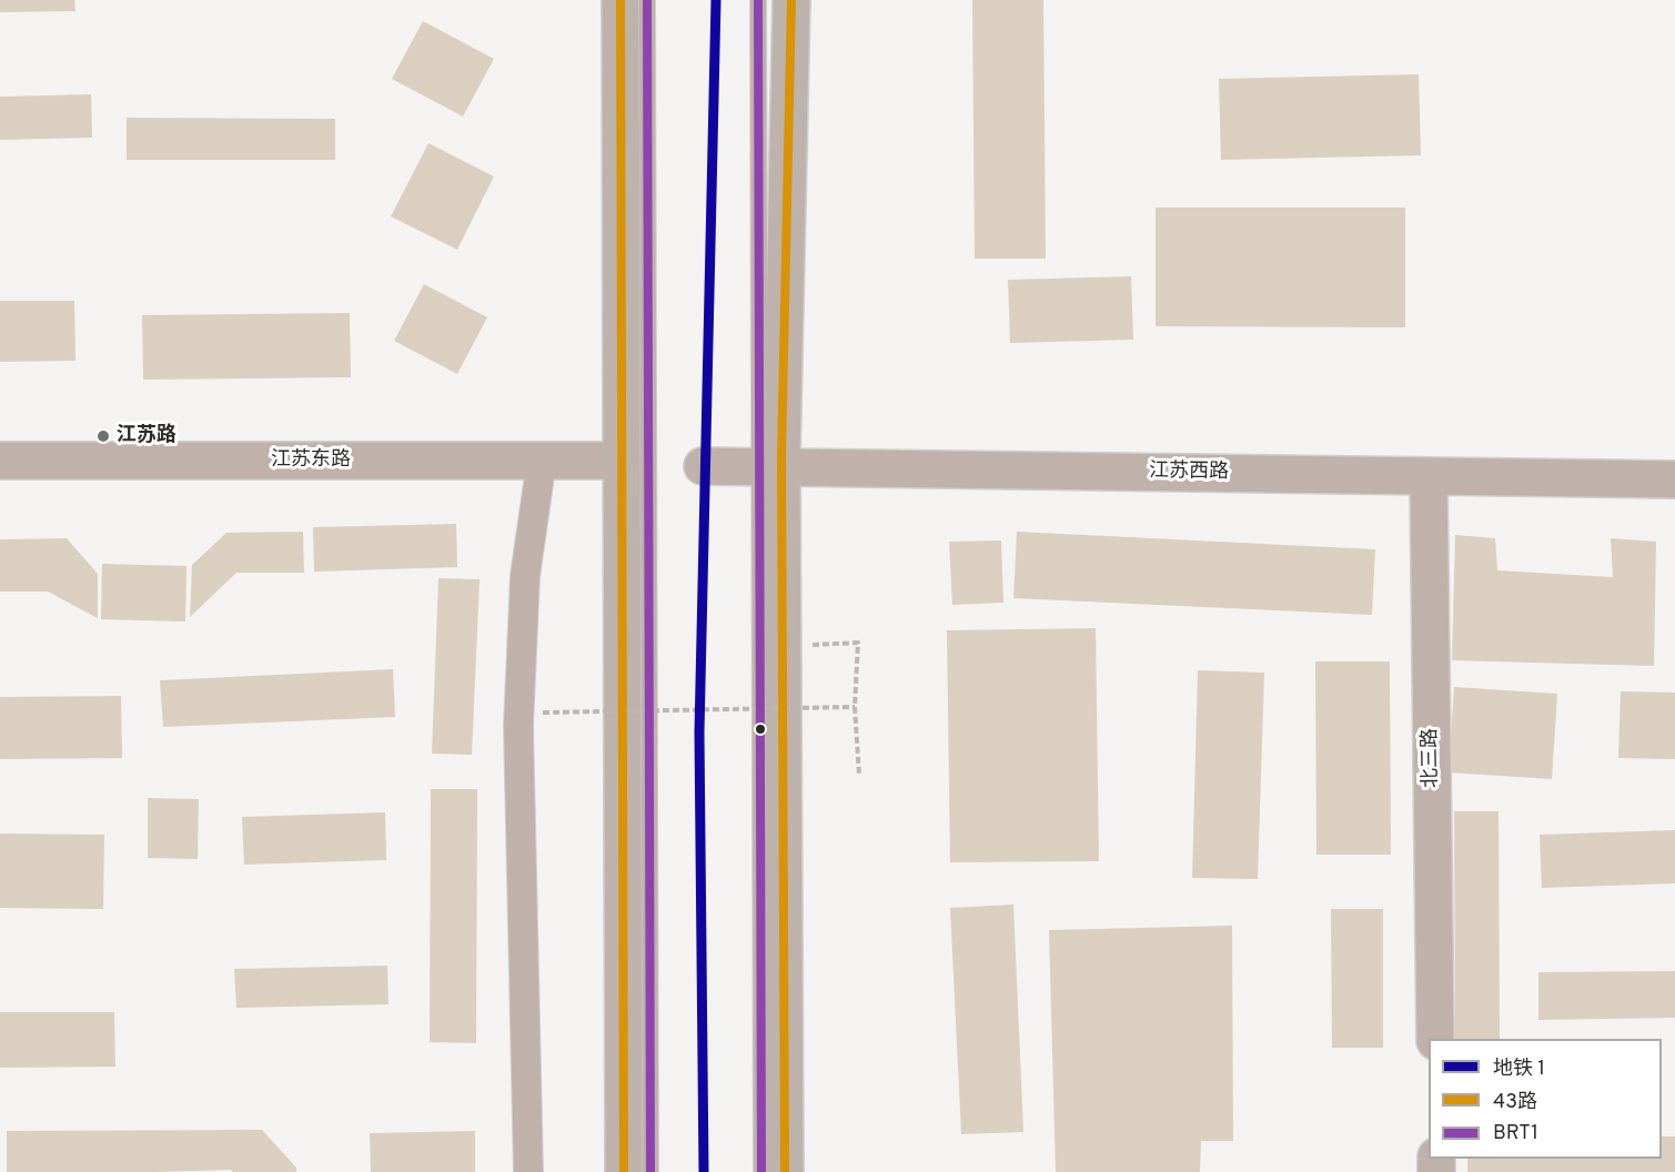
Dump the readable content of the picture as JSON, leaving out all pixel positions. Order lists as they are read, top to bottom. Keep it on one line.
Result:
{"streets":{"street":["江苏东路","江苏西路","北三路"]},"crossings":[["江苏西路","北三路"]],"places":["江苏路"],"lines":["metro line 1","transit line 43路","transit line BRT1"],"legend":["地铁 1","43路","BRT1"]}
